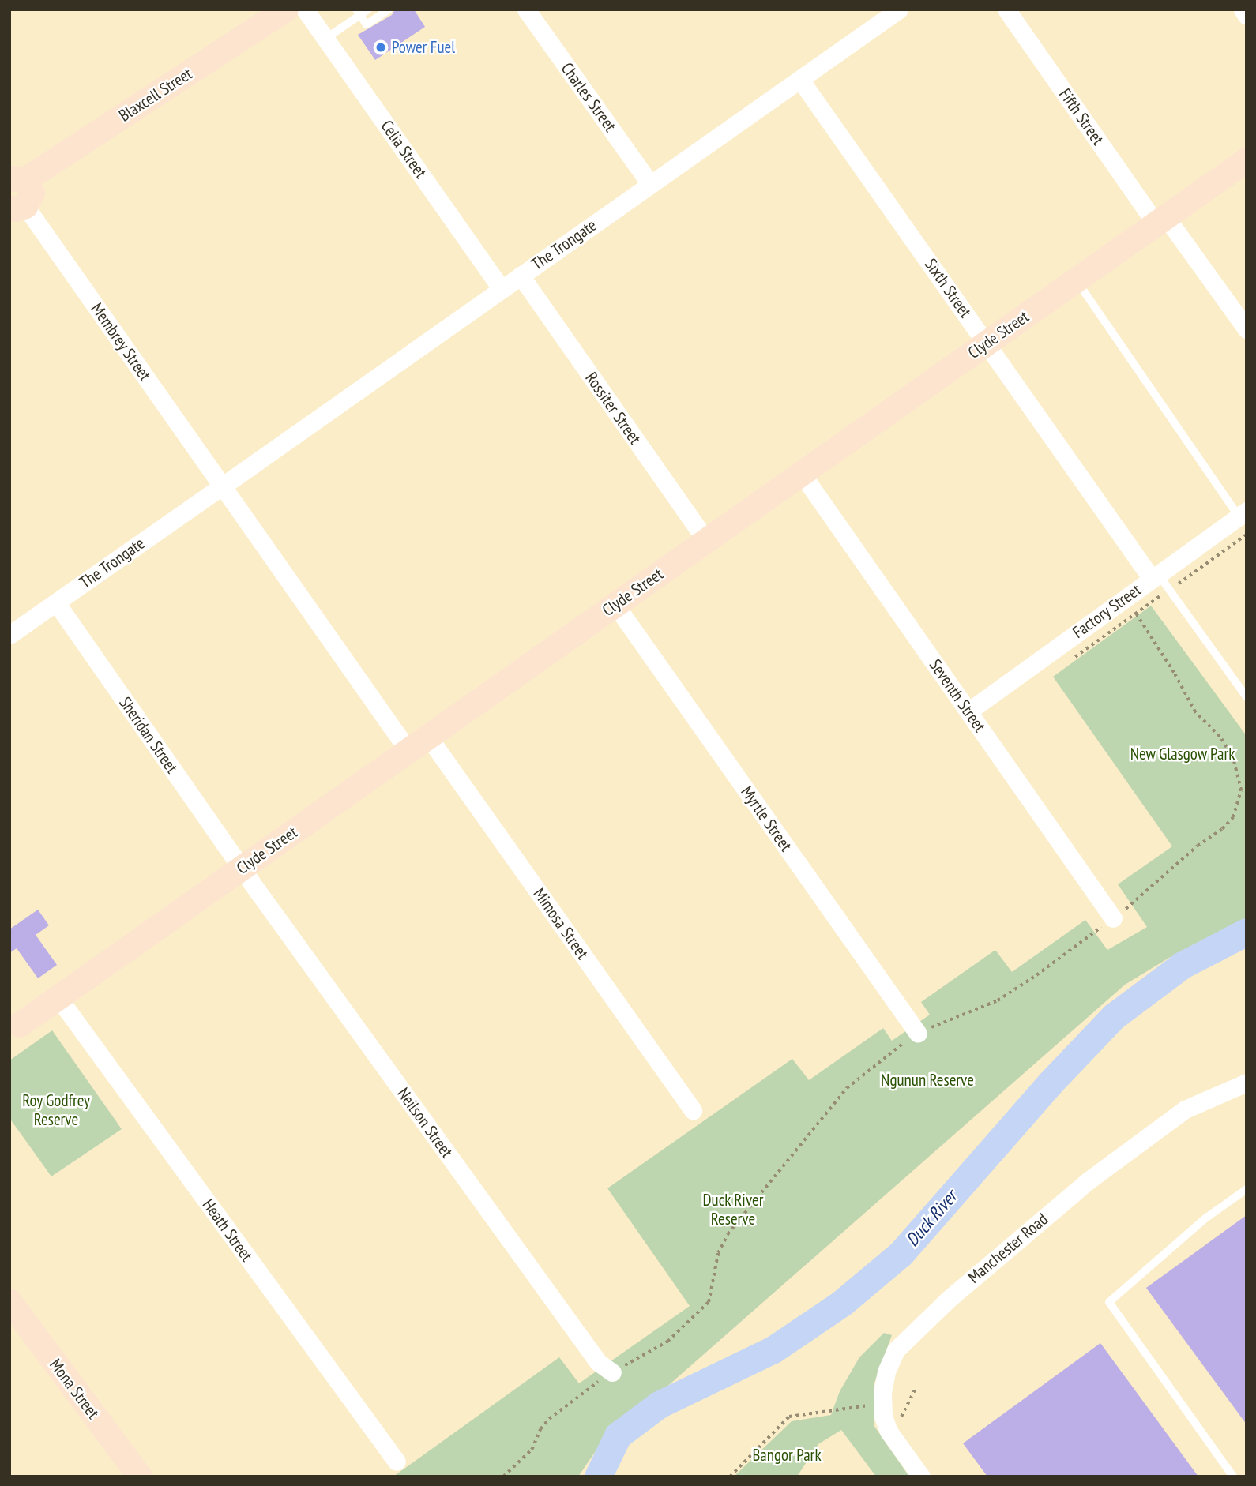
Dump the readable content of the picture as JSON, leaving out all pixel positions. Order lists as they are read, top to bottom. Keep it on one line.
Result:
{"streets":{"main road":["Blaxcell Street","Clyde Street","Mona Street"],"street":["Charles Street","Fifth Street","Celia Street","The Trongate","Sixth Street","Membrey Street","Rossiter Street","Factory Street","Seventh Street","Sheridan Street","Myrtle Street","Mimosa Street","Neilson Street","Heath Street","Manchester Road"]},"crossings":[["Charles Street","The Trongate"],["Fifth Street","Clyde Street"],["Celia Street","The Trongate"],["The Trongate","Sixth Street"],["The Trongate","Membrey Street"],["The Trongate","Rossiter Street"],["The Trongate","Sheridan Street"],["Sixth Street","Clyde Street"],["Sixth Street","Factory Street"],["Clyde Street","Membrey Street"],["Clyde Street","Rossiter Street"],["Clyde Street","Seventh Street"],["Clyde Street","Sheridan Street"],["Clyde Street","Myrtle Street"],["Clyde Street","Mimosa Street"],["Clyde Street","Neilson Street"],["Clyde Street","Heath Street"],["Membrey Street","Mimosa Street"],["Factory Street","Seventh Street"],["Sheridan Street","Neilson Street"]],"water":["Duck River"],"parks":["New Glasgow Park","Ngunun Reserve","Roy Godfrey Reserve","Duck River Reserve","Bangor Park"],"places":["Power Fuel"]}
